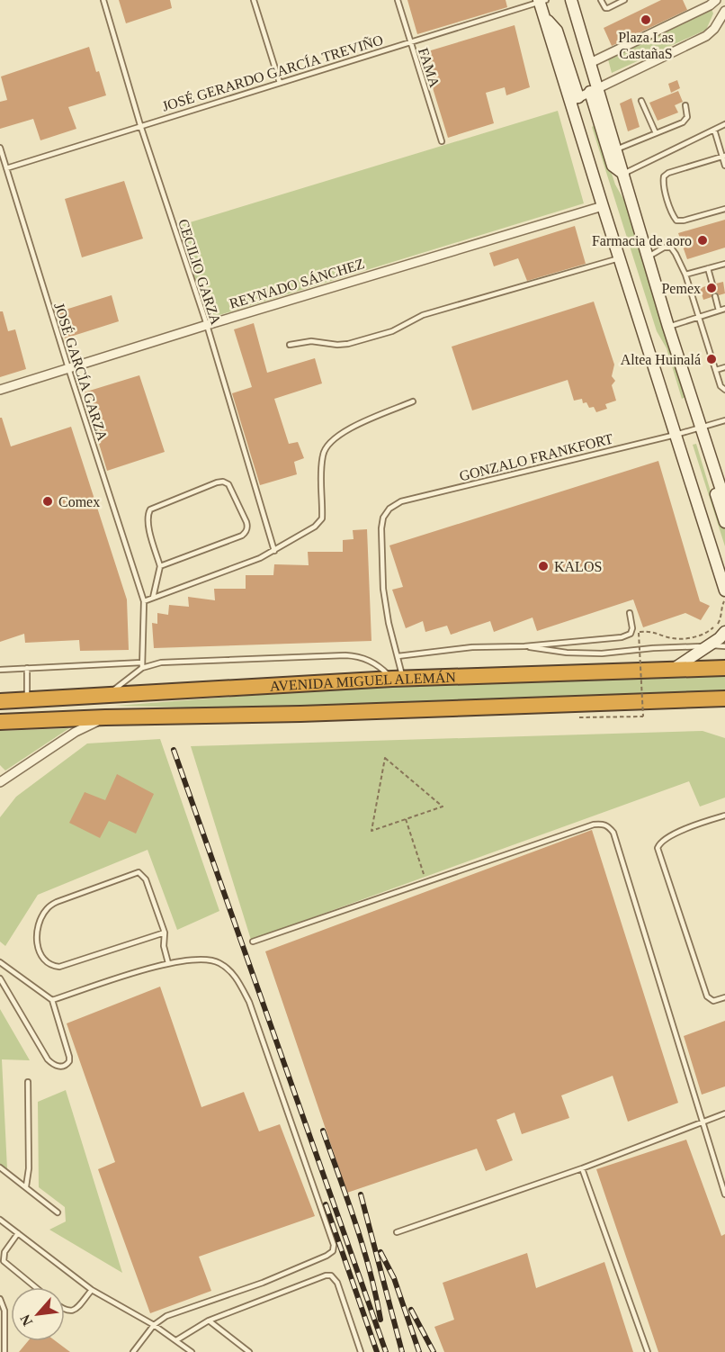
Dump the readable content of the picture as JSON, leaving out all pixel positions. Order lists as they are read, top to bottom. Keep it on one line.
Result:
{"streets":{"highway":["AVENIDA MIGUEL ALEMÁN"],"street":["REYNADO SÁNCHEZ"],"lane":["FAMA","JOSÉ GERARDO GARCÍA TREVIÑO","CECILIO GARZA","JOSÉ GARCÍA GARZA","GONZALO FRANKFORT"]},"crossings":[["FAMA","JOSÉ GERARDO GARCÍA TREVIÑO"],["JOSÉ GERARDO GARCÍA TREVIÑO","CECILIO GARZA"],["JOSÉ GERARDO GARCÍA TREVIÑO","JOSÉ GARCÍA GARZA"],["CECILIO GARZA","REYNADO SÁNCHEZ"],["REYNADO SÁNCHEZ","JOSÉ GARCÍA GARZA"]],"places":["Plaza Las CastañaS","Farmacia de aoro","Pemex","Altea Huinalá","Comex","KALOS"],"north":"bottom left"}
